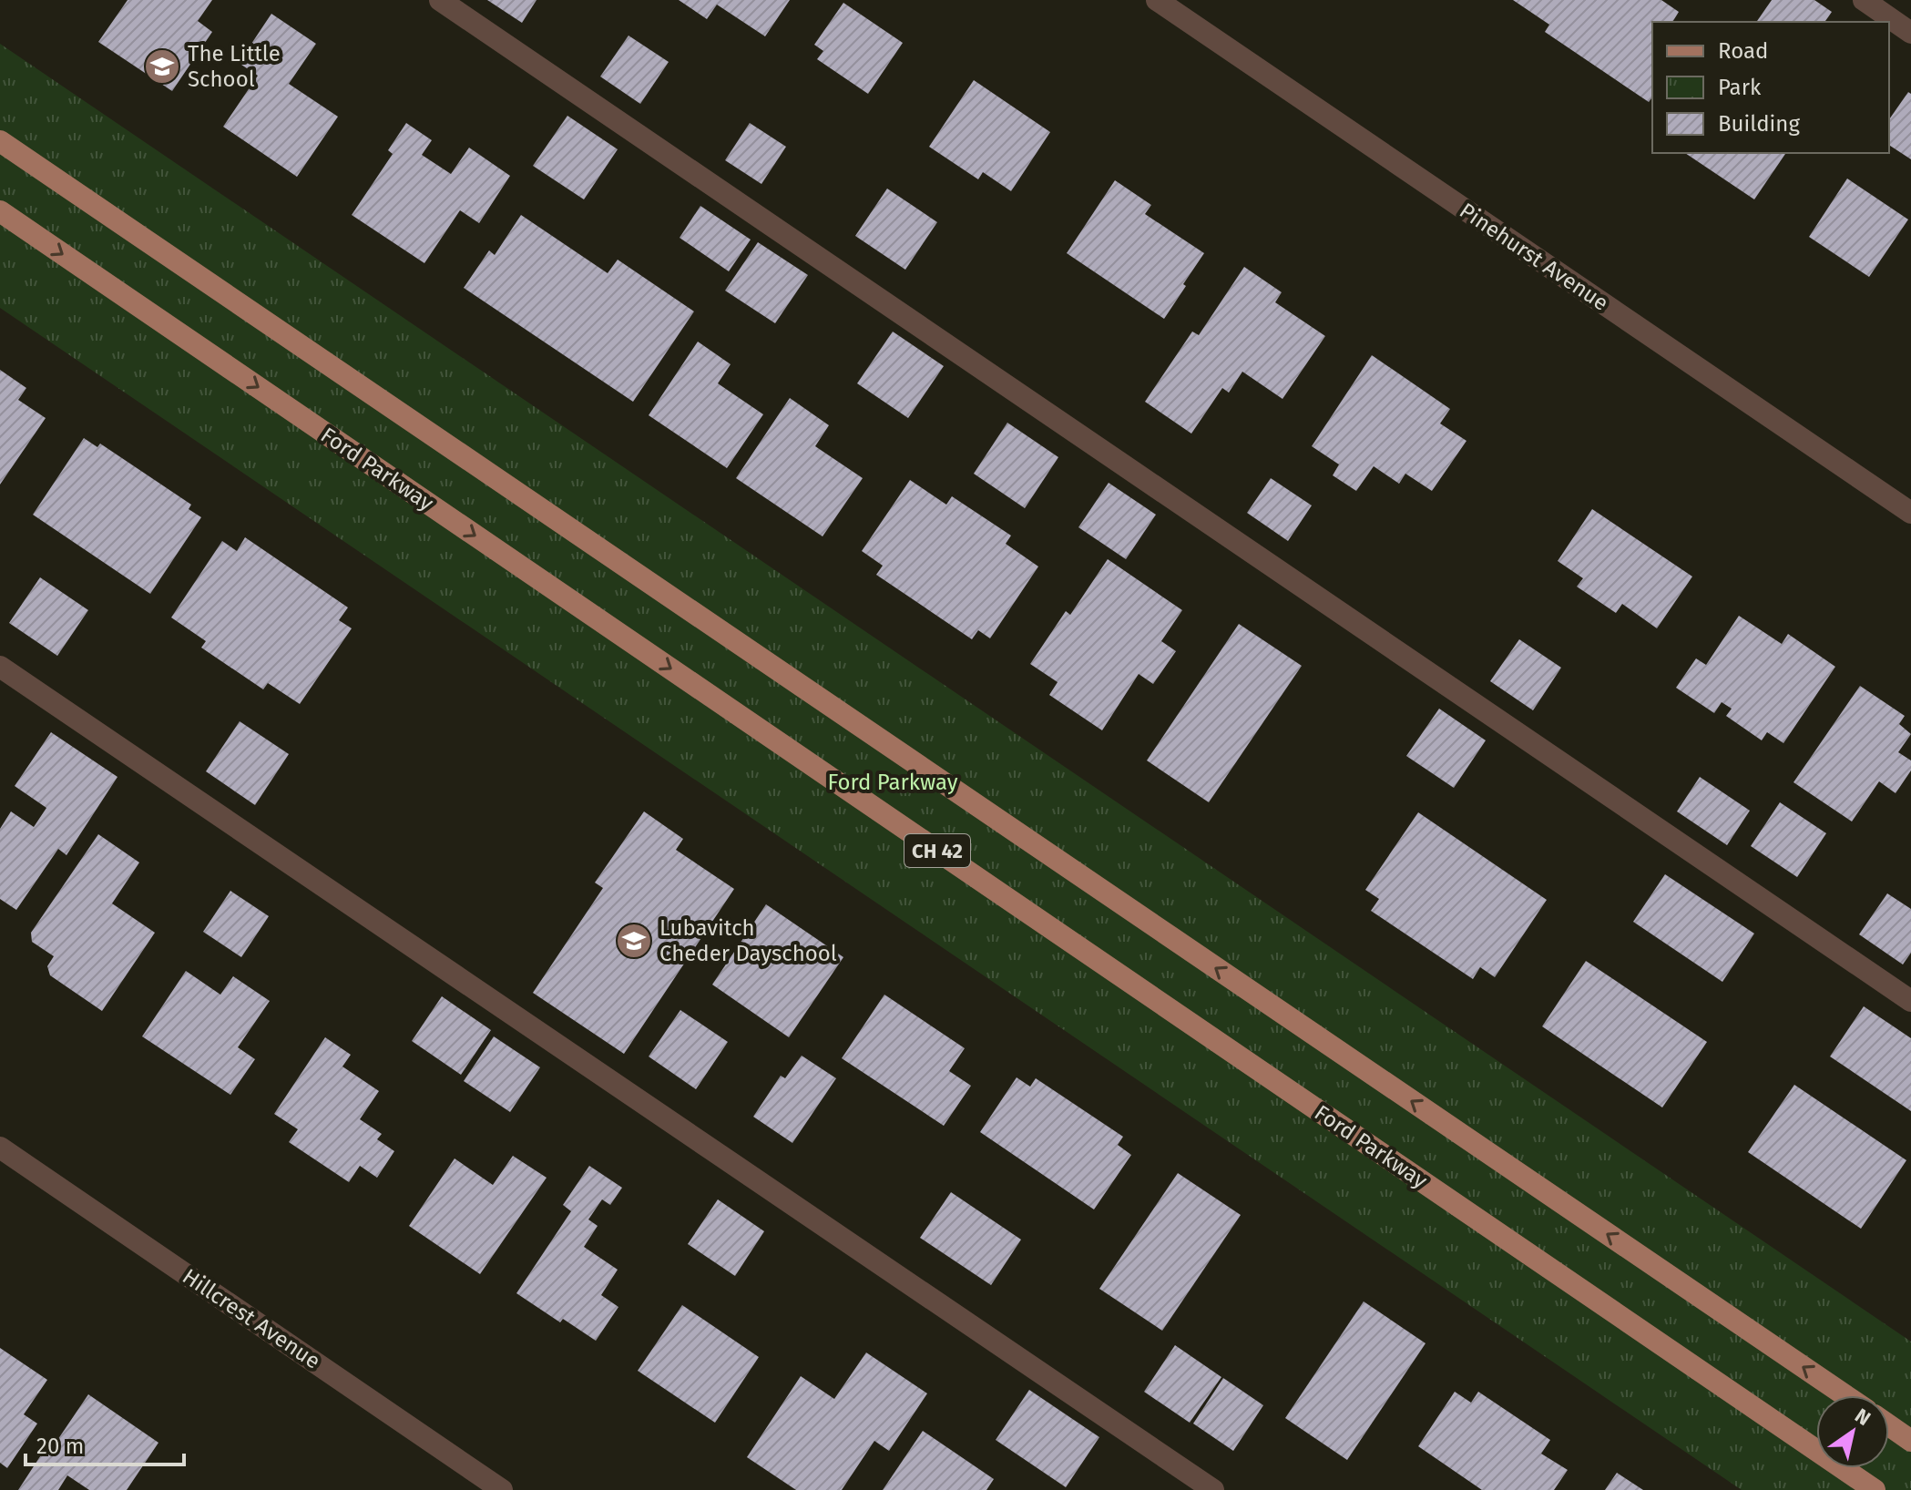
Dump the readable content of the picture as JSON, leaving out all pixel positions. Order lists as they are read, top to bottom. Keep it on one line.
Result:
{"streets":{"main road":["Ford Parkway","CH 42"],"street":["Pinehurst Avenue","Hillcrest Avenue"]},"parks":["Ford Parkway"],"places":{"school or university":["The Little School","Lubavitch Cheder Dayschool"]},"legend":["Road","Park","Building"],"scale_bar":"20 m","north":"top right"}
